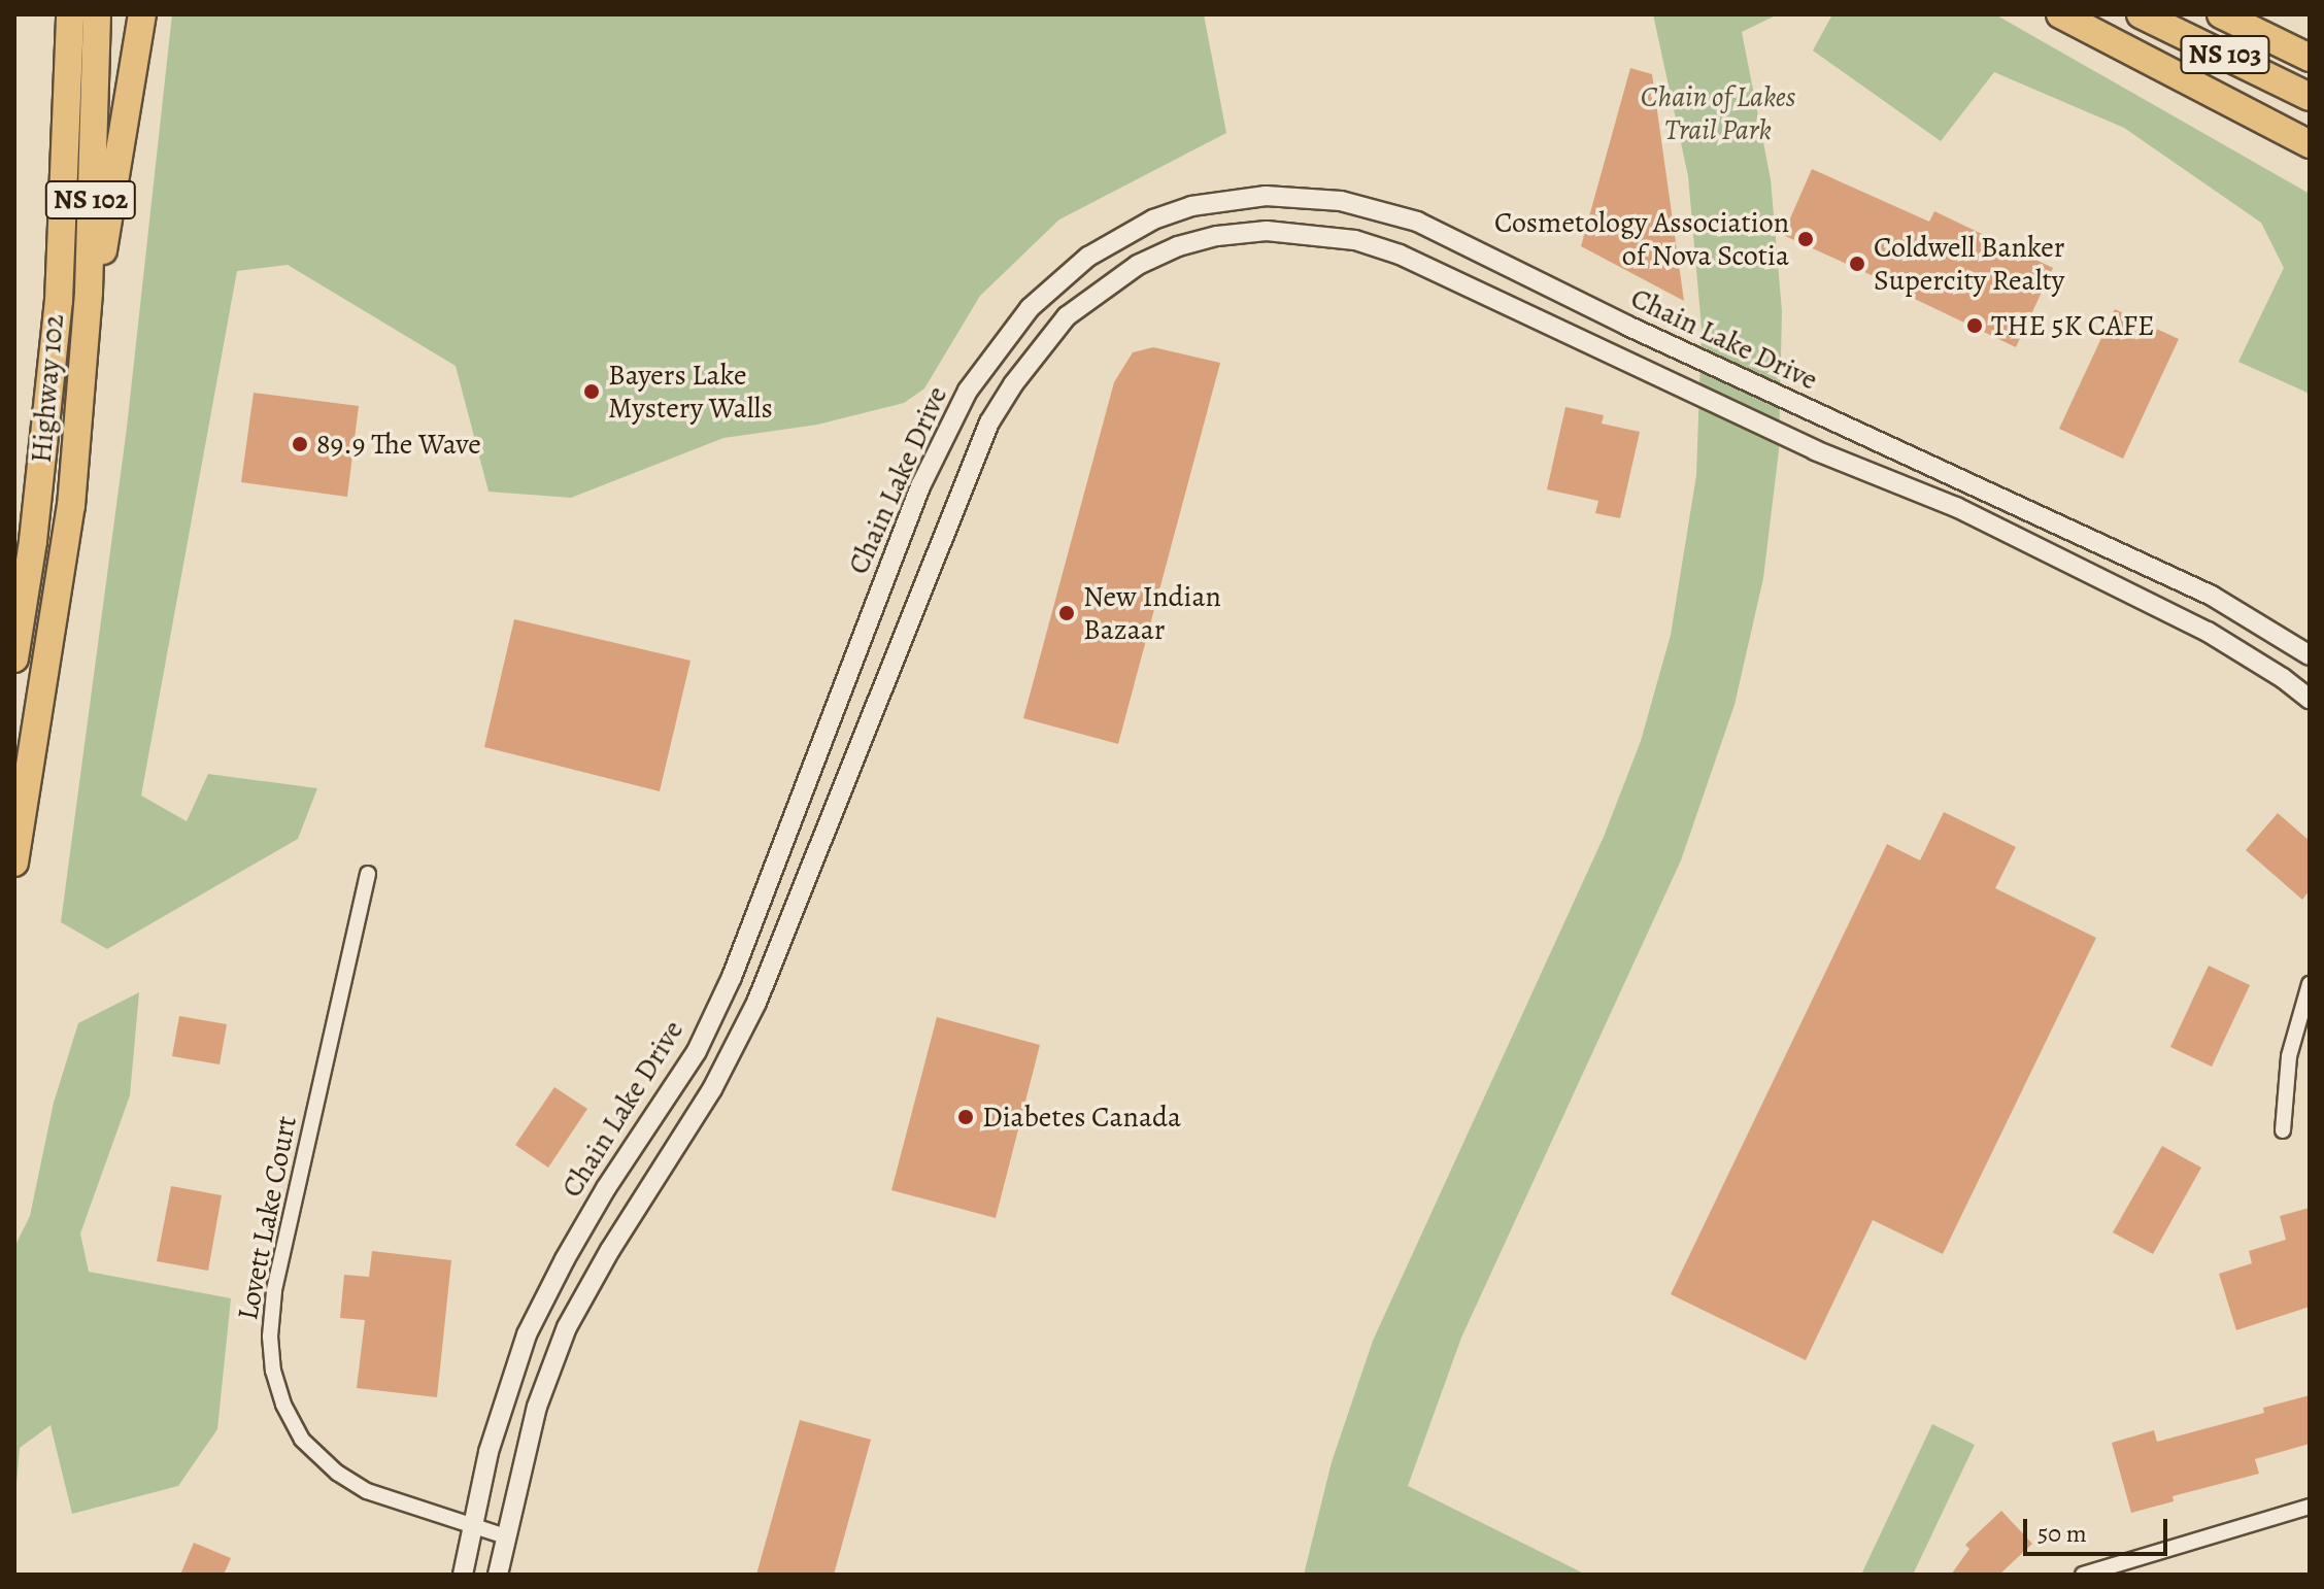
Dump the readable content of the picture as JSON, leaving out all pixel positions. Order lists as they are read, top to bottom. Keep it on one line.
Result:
{"streets":{"highway":["NS 103","NS 102","Highway 102"],"street":["Chain Lake Drive","Lovett Lake Court"]},"crossings":[["Chain Lake Drive","Lovett Lake Court"]],"parks":["Chain of Lakes Trail Park"],"places":["Cosmetology Association of Nova Scotia","Coldwell Banker Supercity Realty","THE 5K CAFE","Bayers Lake Mystery Walls","89.9 The Wave","New Indian Bazaar","Diabetes Canada"],"scale_bar":"50 m"}
